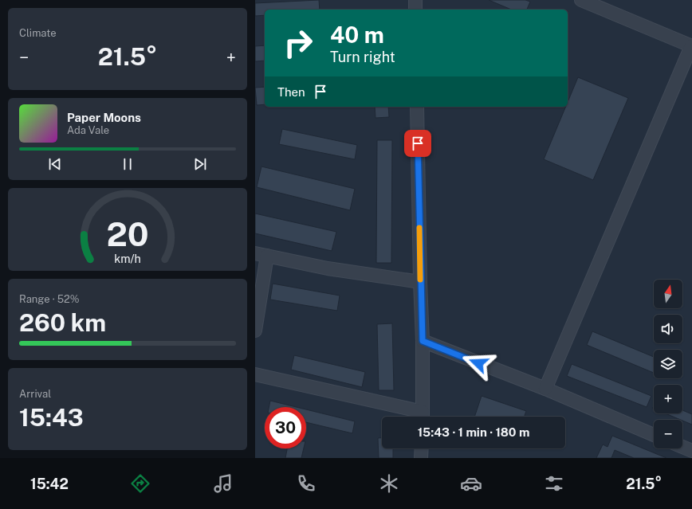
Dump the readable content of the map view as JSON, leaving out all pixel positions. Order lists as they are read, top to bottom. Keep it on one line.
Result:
{"north":"top","page":{"tile":["Climate",["Range · 52%","260 km"],["Arrival","15:43"]],"turn":["40 m","Turn right"],"heat":["−","21.5°","+"],"then":"Then","song":["Paper Moons","Ada Vale"],"map_buttons":["+","−"],"limit":"30","trip":"15:43 · 1 min · 180 m","tabs":["15:42","21.5°"],"gauge":["20","km/h"]}}
